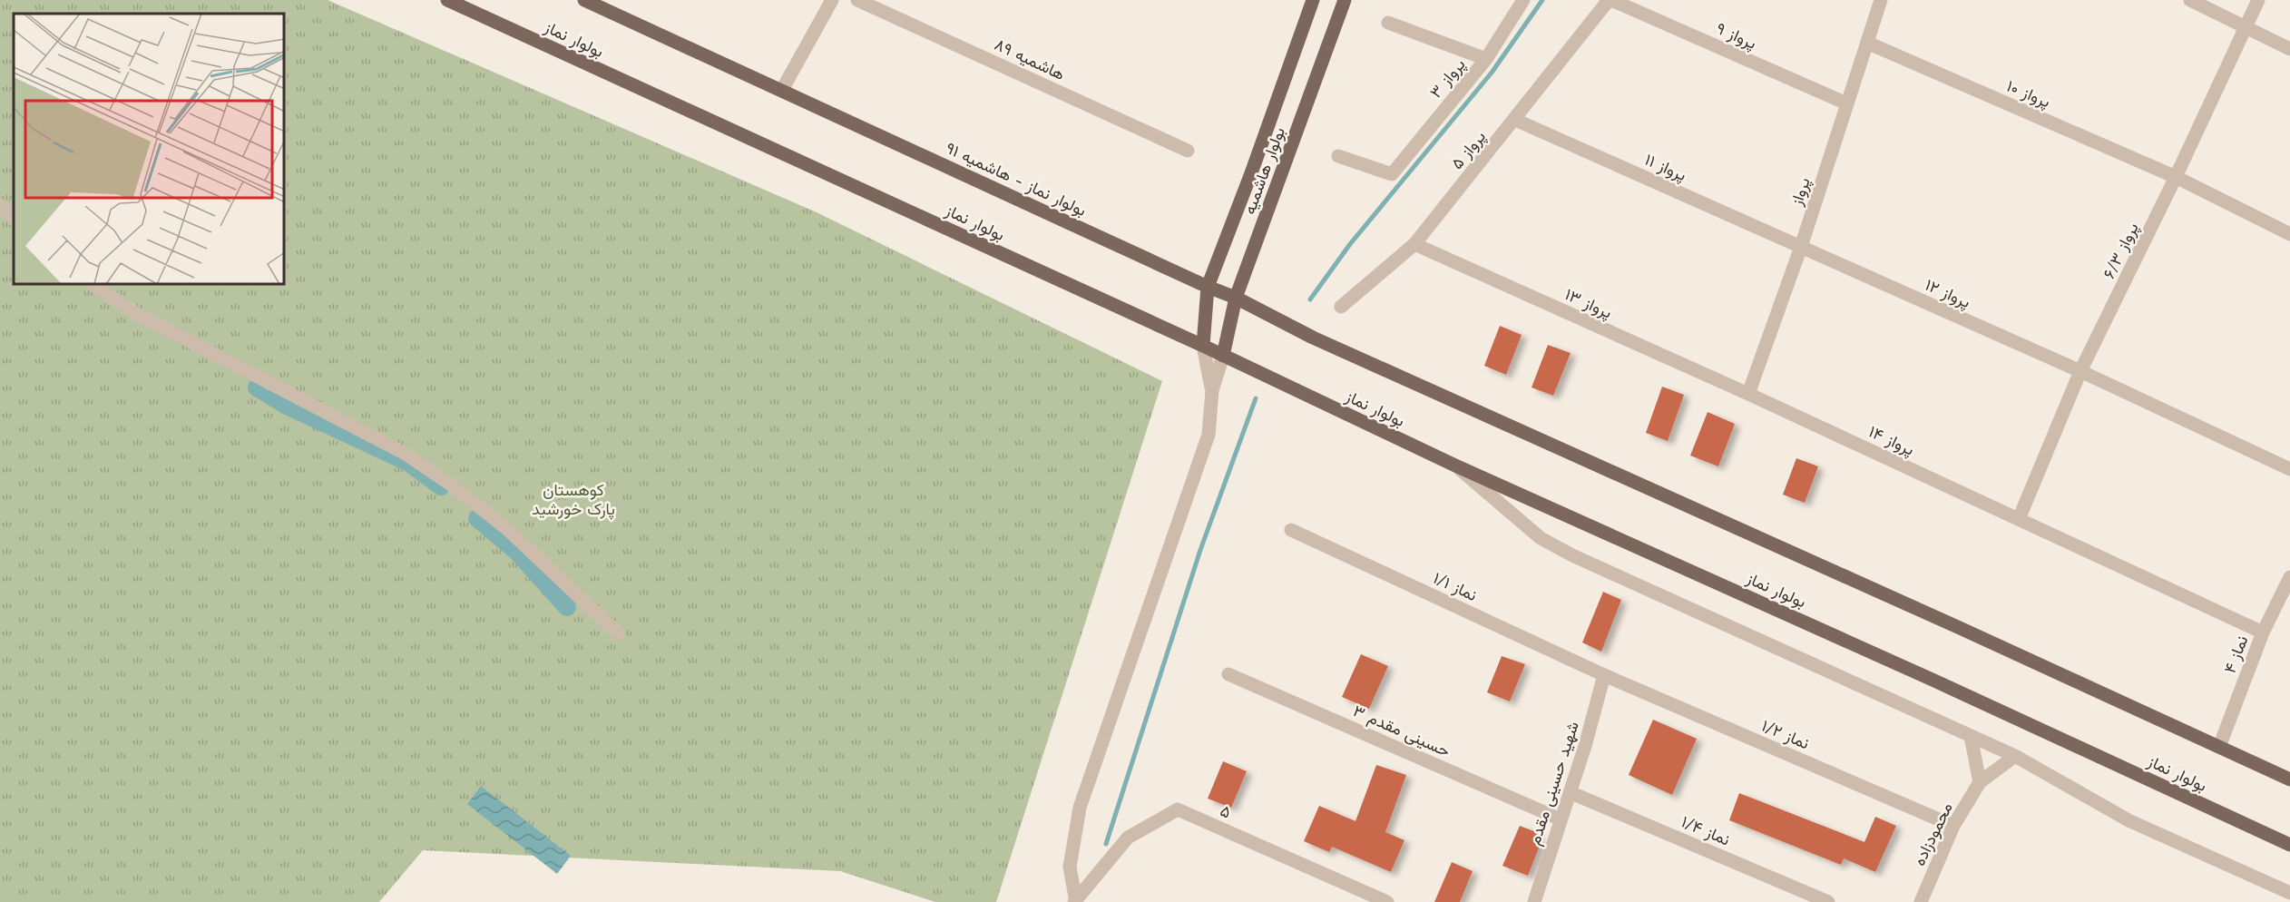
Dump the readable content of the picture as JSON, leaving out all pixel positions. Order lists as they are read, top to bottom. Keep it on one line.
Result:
{"streets":{"main road":["بولوار نماز","بولوار هاشمیه","بولوار نماز - هاشمیه ۹۱"],"street":["پرواز ۹","هاشمیه ۸۹","پرواز ۳","پرواز ۱۰","پرواز ۵","پرواز ۱۱","پرواز","پرواز ۶/۳","پرواز ۱۲","پرواز ۱۳","پرواز ۱۴","نماز ۱/۱","نماز ۴","حسینی مقدم ۳","نماز ۱/۲","شهید حسینی مقدم","۵","نماز ۱/۴","محمودزاده"]},"crossings":[["پرواز ۹","پرواز ۵"],["پرواز ۹","پرواز"],["بولوار نماز","بولوار هاشمیه"],["پرواز ۱۰","پرواز"],["پرواز ۱۰","پرواز ۶/۳"],["پرواز ۵","پرواز ۱۱"],["پرواز ۵","پرواز ۱۳"],["پرواز ۱۱","پرواز"],["پرواز ۱۱","پرواز ۱۲"],["بولوار هاشمیه","بولوار نماز - هاشمیه ۹۱"],["پرواز","پرواز ۱۲"],["پرواز","پرواز ۱۳"],["پرواز","پرواز ۱۴"],["پرواز ۶/۳","پرواز ۱۲"],["پرواز ۶/۳","پرواز ۱۴"],["پرواز ۱۳","پرواز ۱۴"],["پرواز ۱۴","نماز ۴"],["نماز ۱/۱","نماز ۱/۲"],["نماز ۱/۱","شهید حسینی مقدم"],["حسینی مقدم ۳","شهید حسینی مقدم"],["نماز ۱/۲","شهید حسینی مقدم"],["نماز ۱/۲","محمودزاده"],["شهید حسینی مقدم","نماز ۱/۴"]],"parks":["کوهستان پارک خورشید"]}
